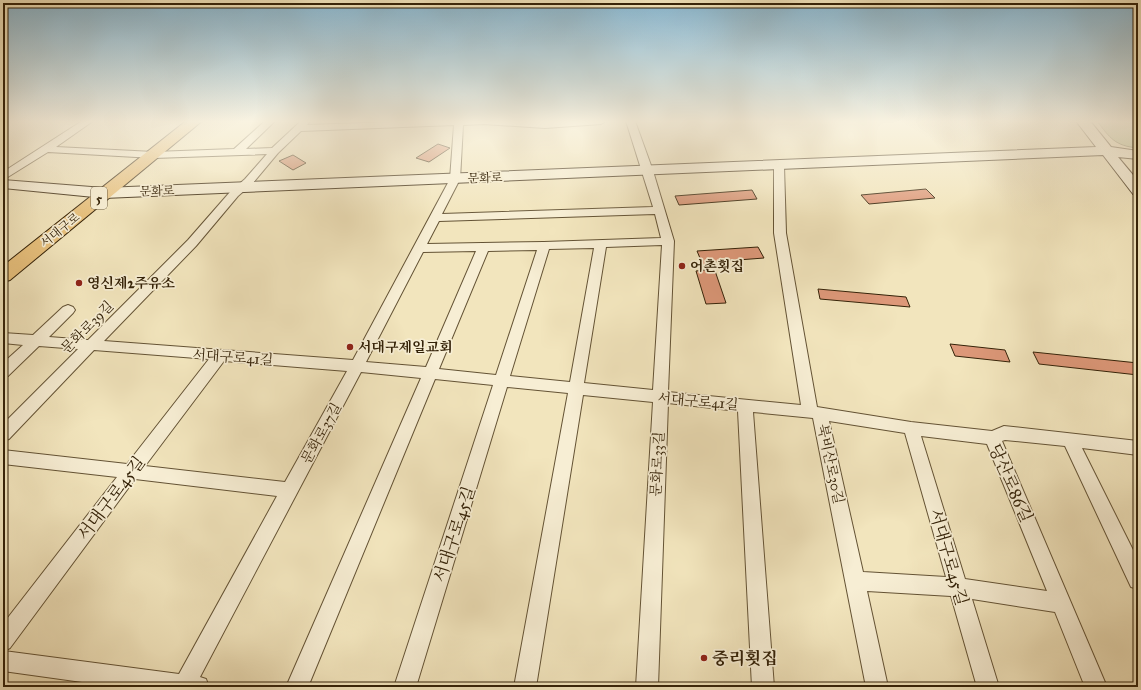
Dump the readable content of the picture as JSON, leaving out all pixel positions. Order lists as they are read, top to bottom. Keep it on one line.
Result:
{"streets":{"main road":["문화로","5","서대구로"],"street":["문화로39길","서대구로41길","문화로37길","문화로33길","북비산로30길","당산로86길","서대구로45길"]},"crossings":[["문화로","서대구로"],["문화로","문화로39길"],["문화로","문화로37길"],["문화로","문화로33길"],["문화로39길","서대구로41길"],["서대구로41길","문화로37길"],["서대구로41길","문화로33길"],["서대구로41길","북비산로30길"],["서대구로41길","서대구로45길"],["북비산로30길","당산로86길"],["북비산로30길","서대구로45길"],["당산로86길","서대구로45길"]],"places":["어촌횟집","영신제2주유소","서대구제일교회","중리횟집"]}
